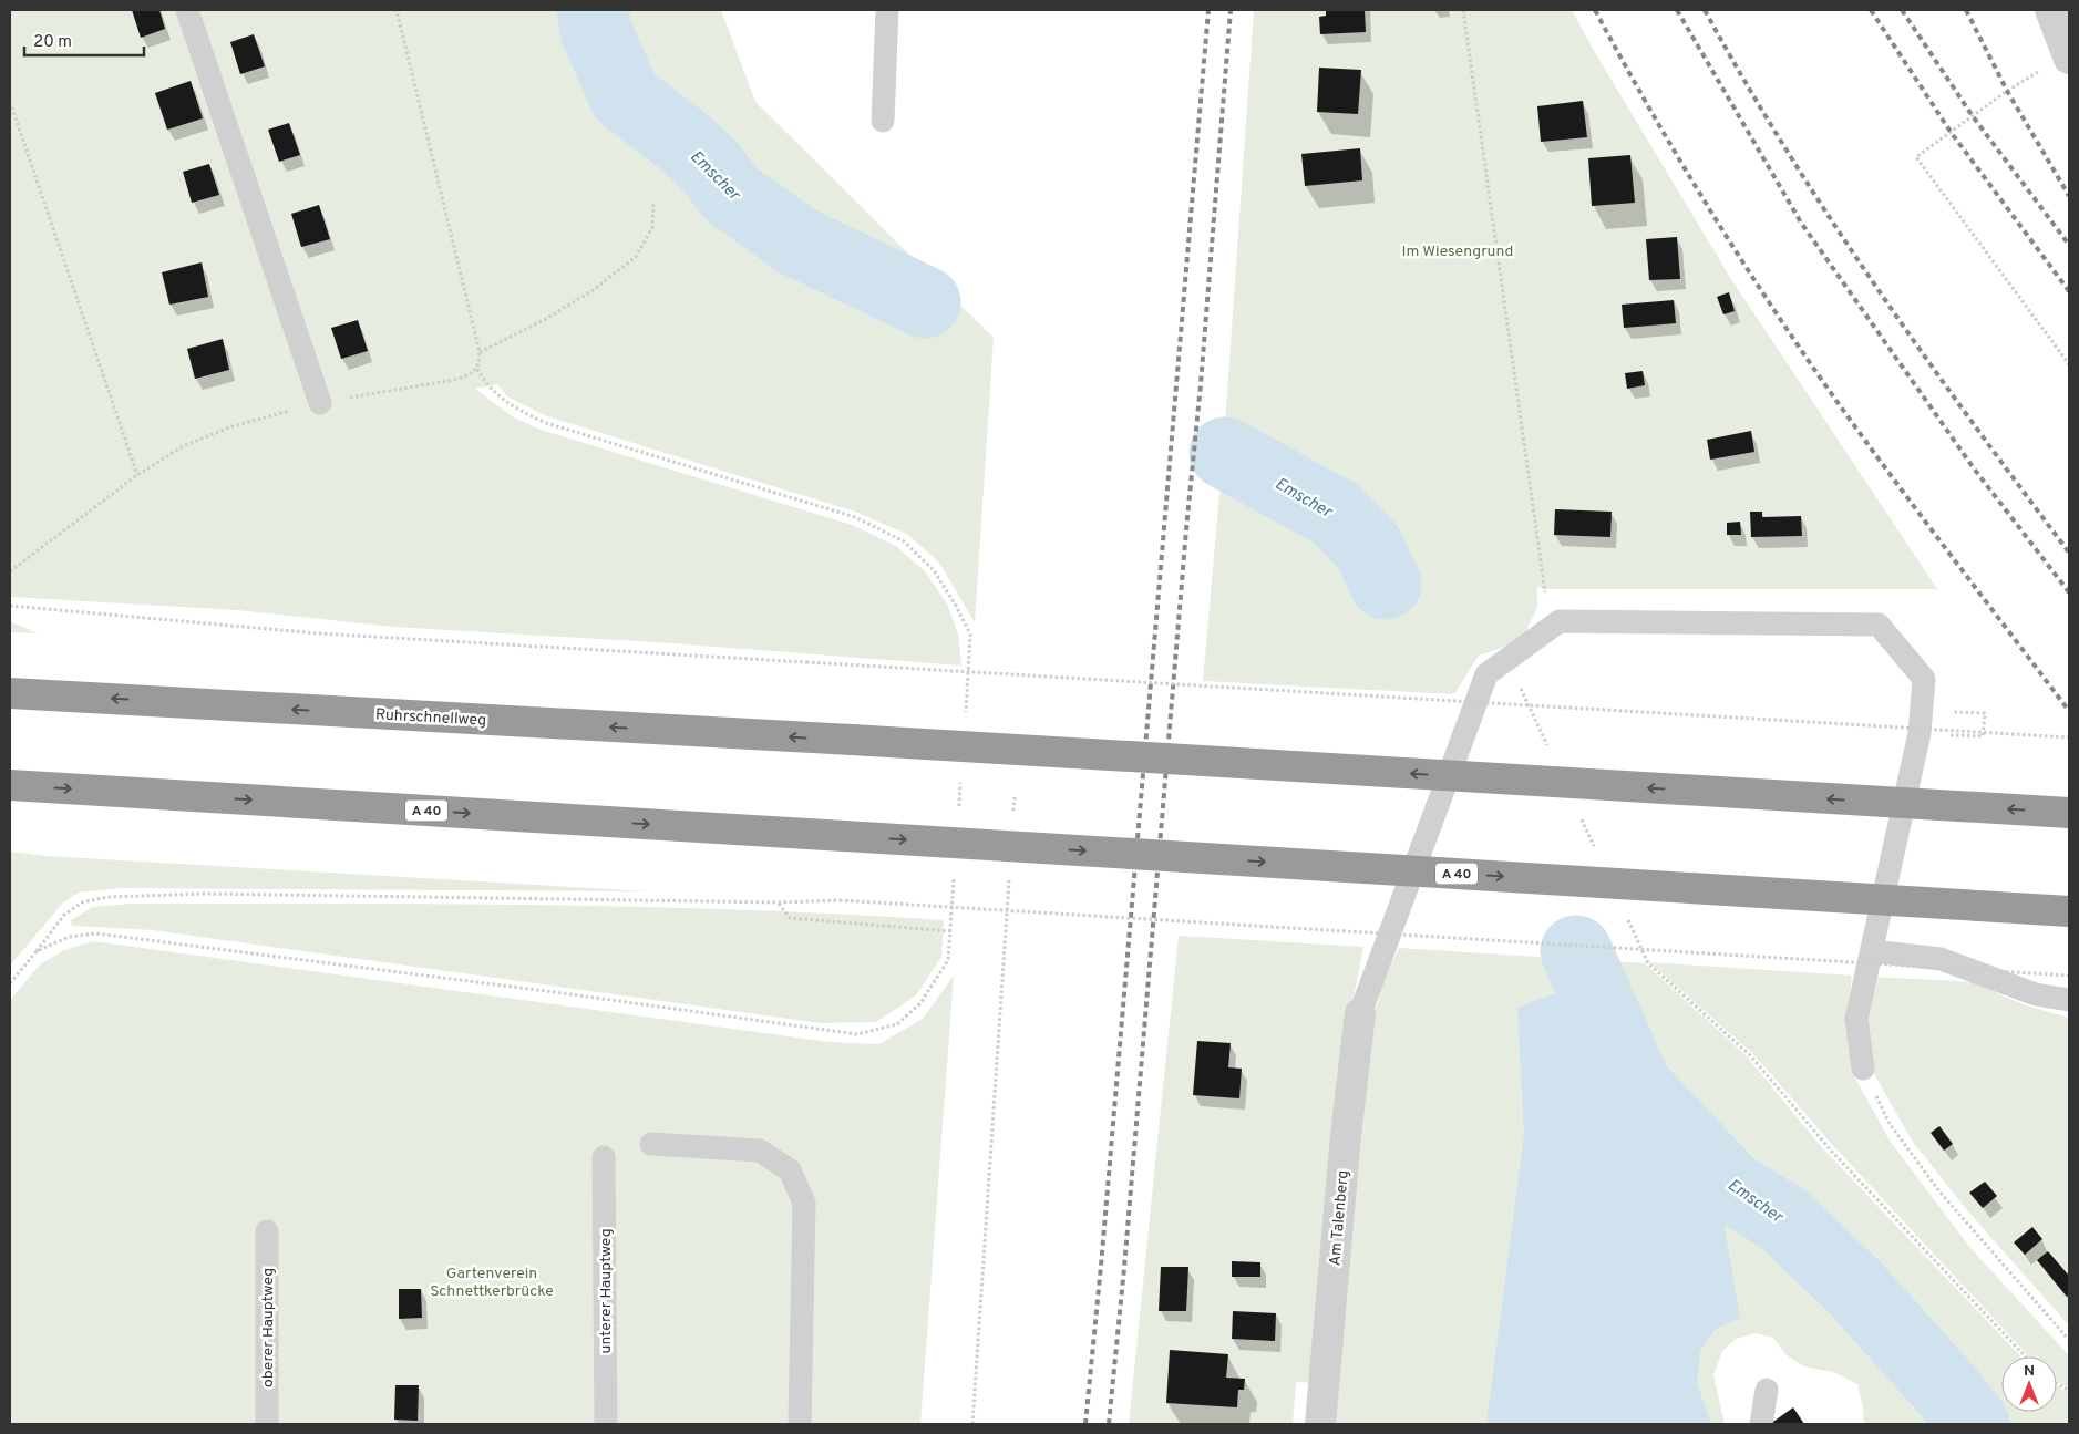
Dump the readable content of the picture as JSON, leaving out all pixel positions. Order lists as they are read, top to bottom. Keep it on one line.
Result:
{"streets":{"highway":["Ruhrschnellweg","A 40"],"street":["Am Talenberg"],"lane":["unterer Hauptweg","oberer Hauptweg"]},"water":["Emscher"],"parks":["Im Wiesengrund","Gartenverein Schnettkerbrücke"],"scale_bar":"20 m","north":"top"}
